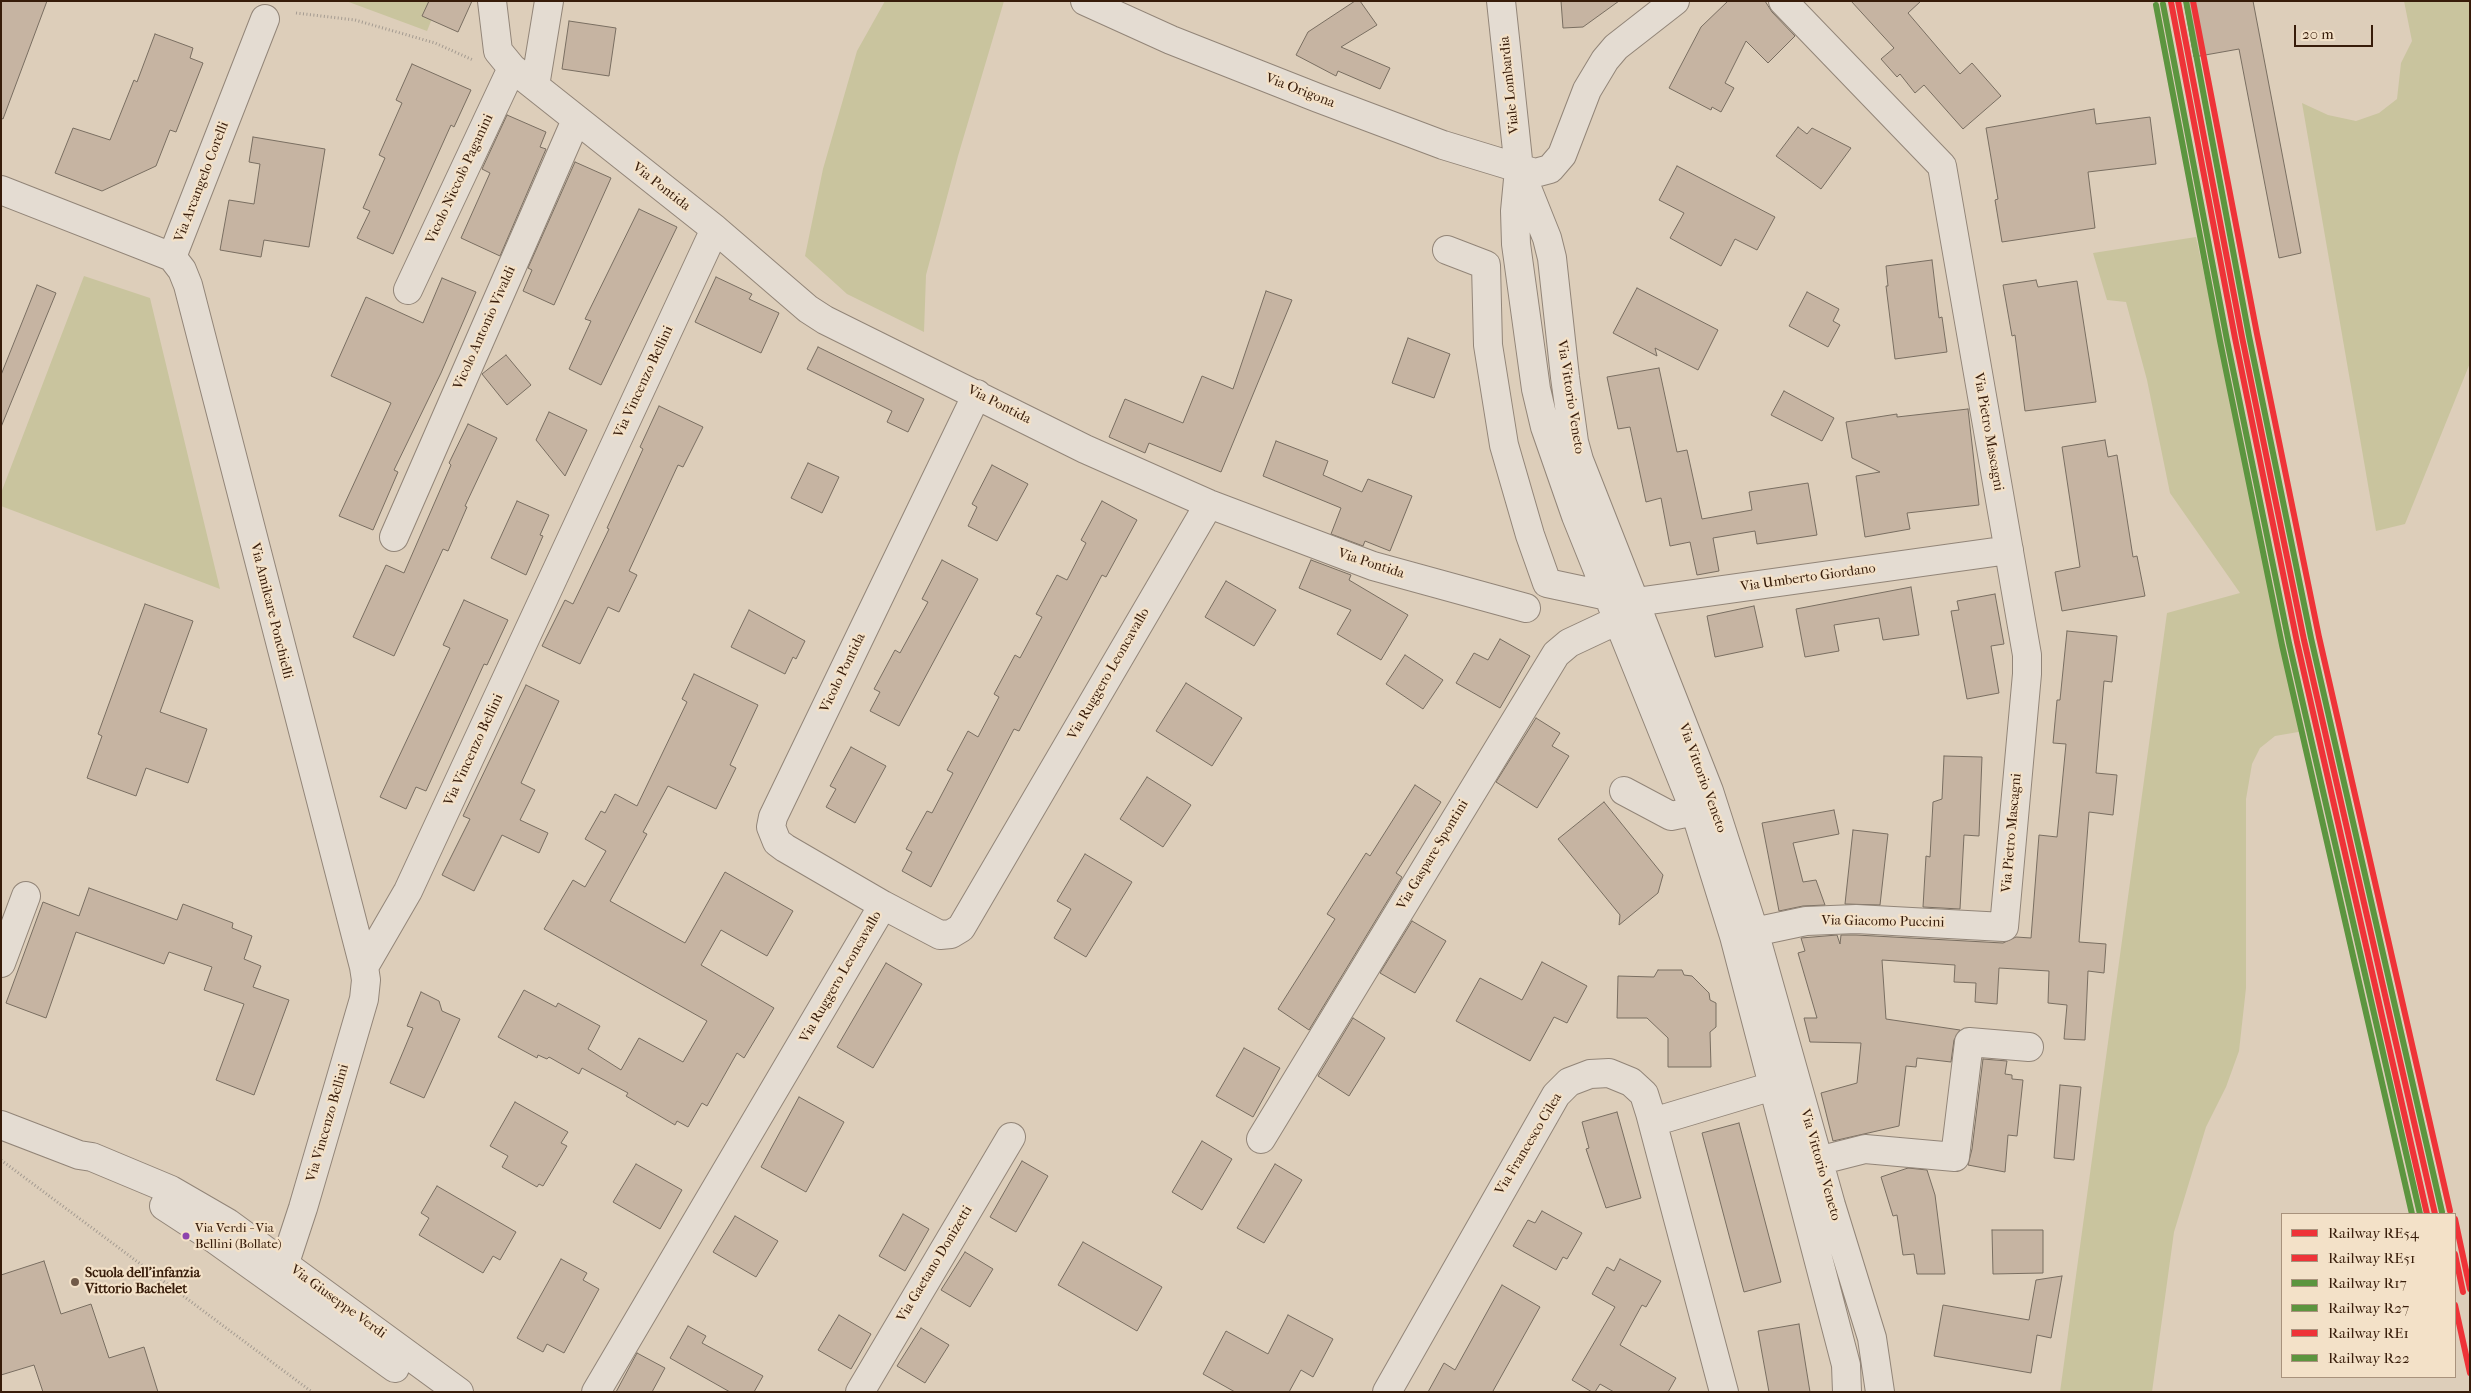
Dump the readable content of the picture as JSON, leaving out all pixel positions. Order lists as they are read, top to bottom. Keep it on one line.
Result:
{"streets":{"street":["Viale Lombardia","Via Origona","Vicolo Niccolò Paganini","Via Arcangelo Corelli","Via Pontida","Vicolo Antonio Vivaldi","Via Vincenzo Bellini","Via Vittorio Veneto","Via Pietro Mascagni","Via Umberto Giordano","Via Amilcare Ponchielli","Vicolo Pontida","Via Ruggero Leoncavallo","Via Gaspare Spontini","Via Giacomo Puccini","Via Francesco Cilea","Via Gaetano Donizetti","Via Giuseppe Verdi"]},"crossings":[["Viale Lombardia","Via Origona"],["Viale Lombardia","Via Vittorio Veneto"],["Via Origona","Via Vittorio Veneto"],["Vicolo Niccolò Paganini","Via Pontida"],["Via Arcangelo Corelli","Via Amilcare Ponchielli"],["Via Pontida","Vicolo Antonio Vivaldi"],["Via Pontida","Via Vincenzo Bellini"],["Via Pontida","Vicolo Pontida"],["Via Pontida","Via Ruggero Leoncavallo"],["Via Vincenzo Bellini","Via Amilcare Ponchielli"],["Via Vincenzo Bellini","Via Giuseppe Verdi"],["Via Vittorio Veneto","Via Umberto Giordano"],["Via Vittorio Veneto","Via Gaspare Spontini"],["Via Vittorio Veneto","Via Giacomo Puccini"],["Via Pietro Mascagni","Via Umberto Giordano"],["Via Pietro Mascagni","Via Giacomo Puccini"],["Via Umberto Giordano","Via Gaspare Spontini"],["Vicolo Pontida","Via Ruggero Leoncavallo"]],"places":["Via Verdi - Via Bellini (Bollate)","Scuola dell'infanzia Vittorio Bachelet"],"lines":["rail line RE54","rail line R17","rail line RE1","rail line RE51","rail line R27","rail line R22"],"legend":["Railway RE54","Railway RE51","Railway R17","Railway R27","Railway RE1","Railway R22"],"scale_bar":"20 m"}
